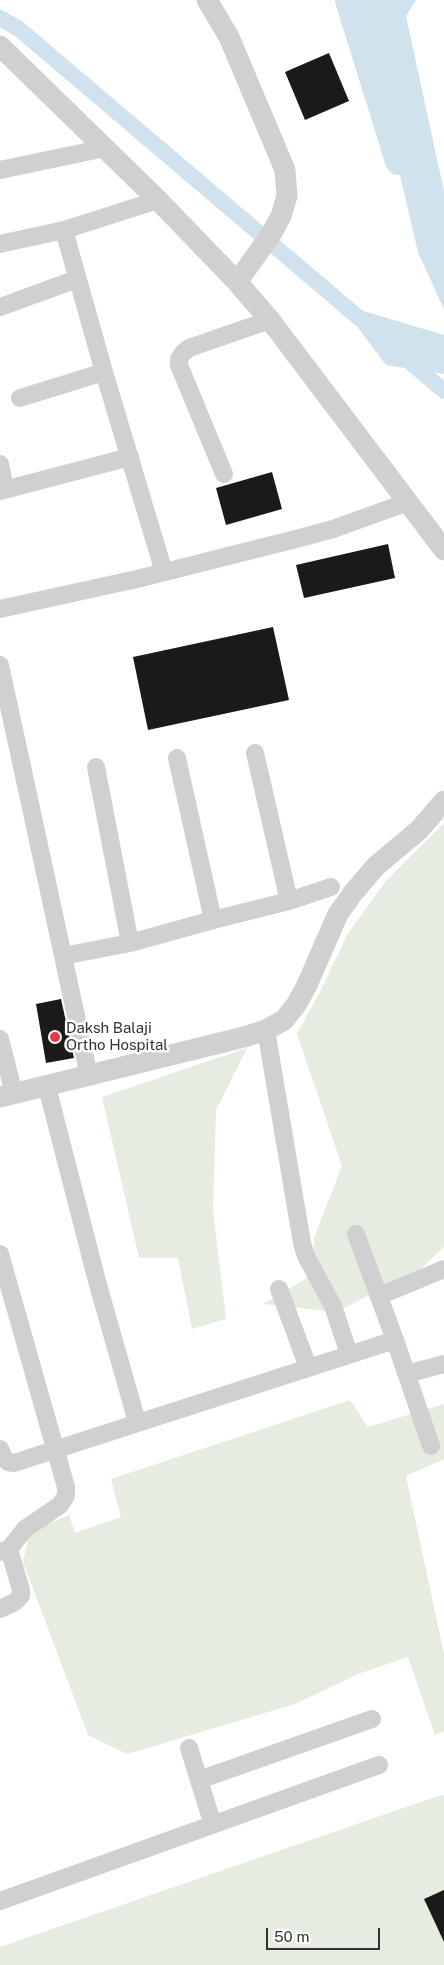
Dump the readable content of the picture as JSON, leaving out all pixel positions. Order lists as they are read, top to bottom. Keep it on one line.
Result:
{"places":["Daksh Balaji Ortho Hospital"],"scale_bar":"50 m"}
